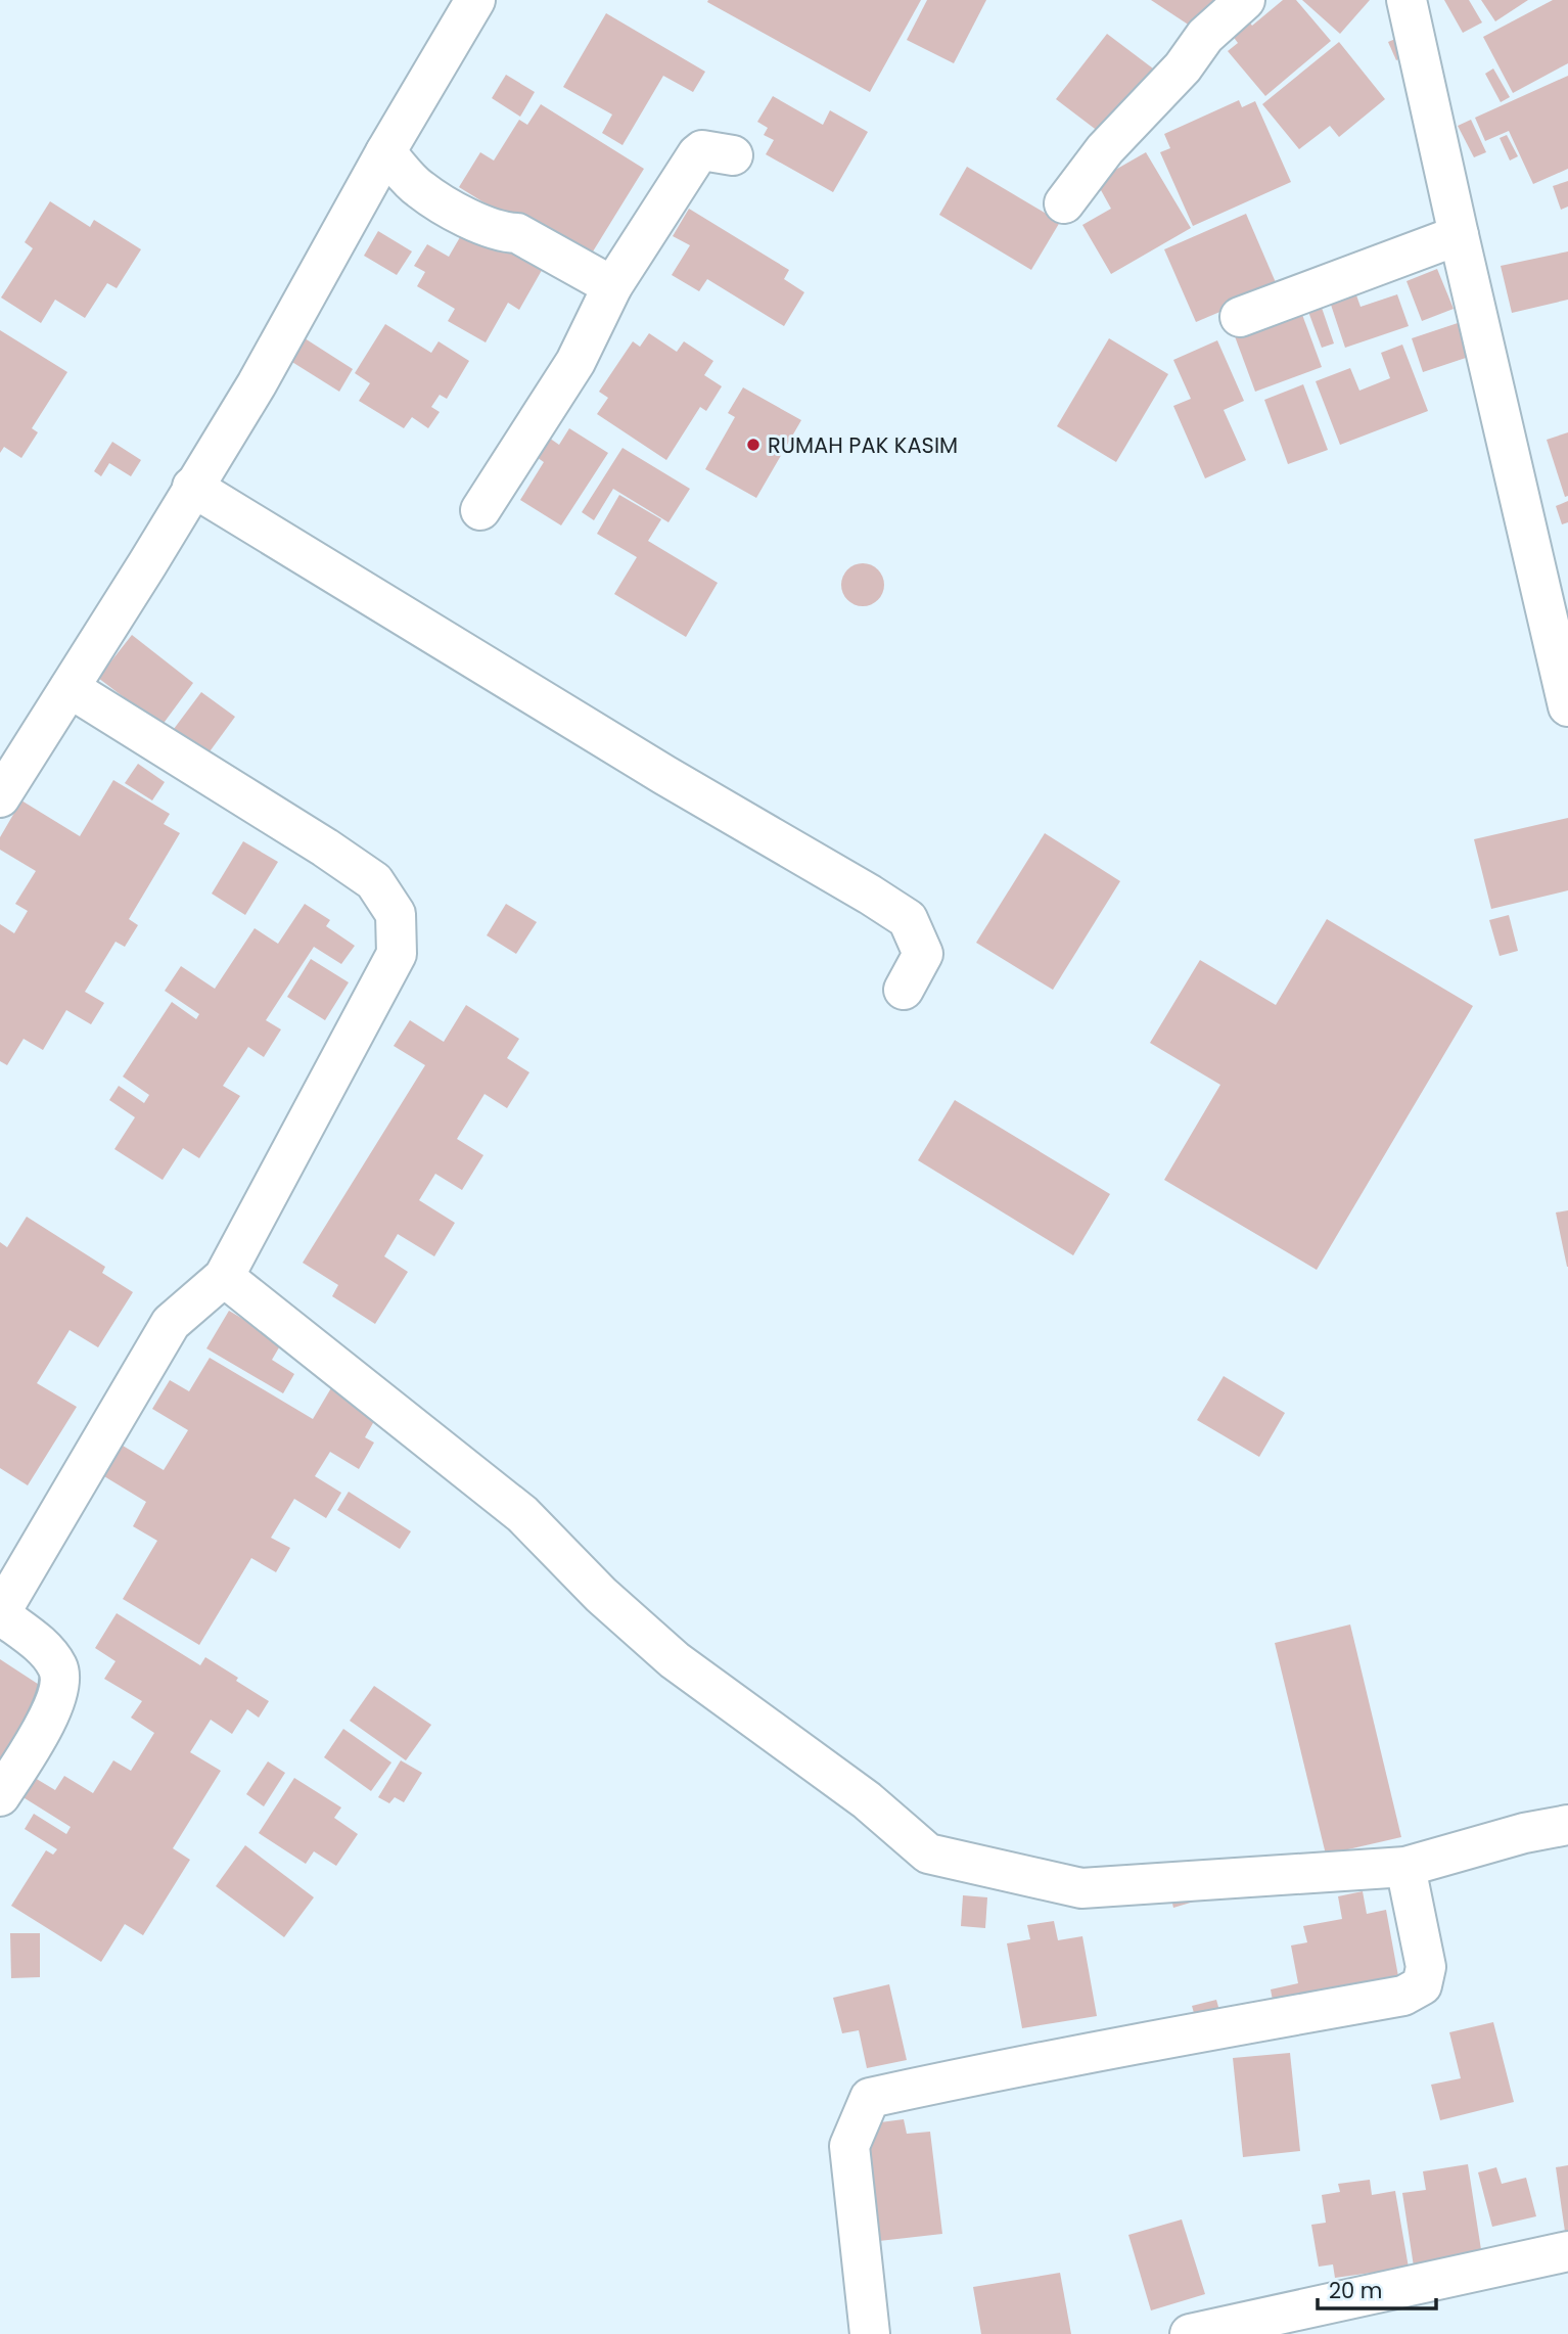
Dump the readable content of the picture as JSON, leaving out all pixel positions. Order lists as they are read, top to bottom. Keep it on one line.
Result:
{"places":["RUMAH PAK KASIM"],"scale_bar":"20 m"}
